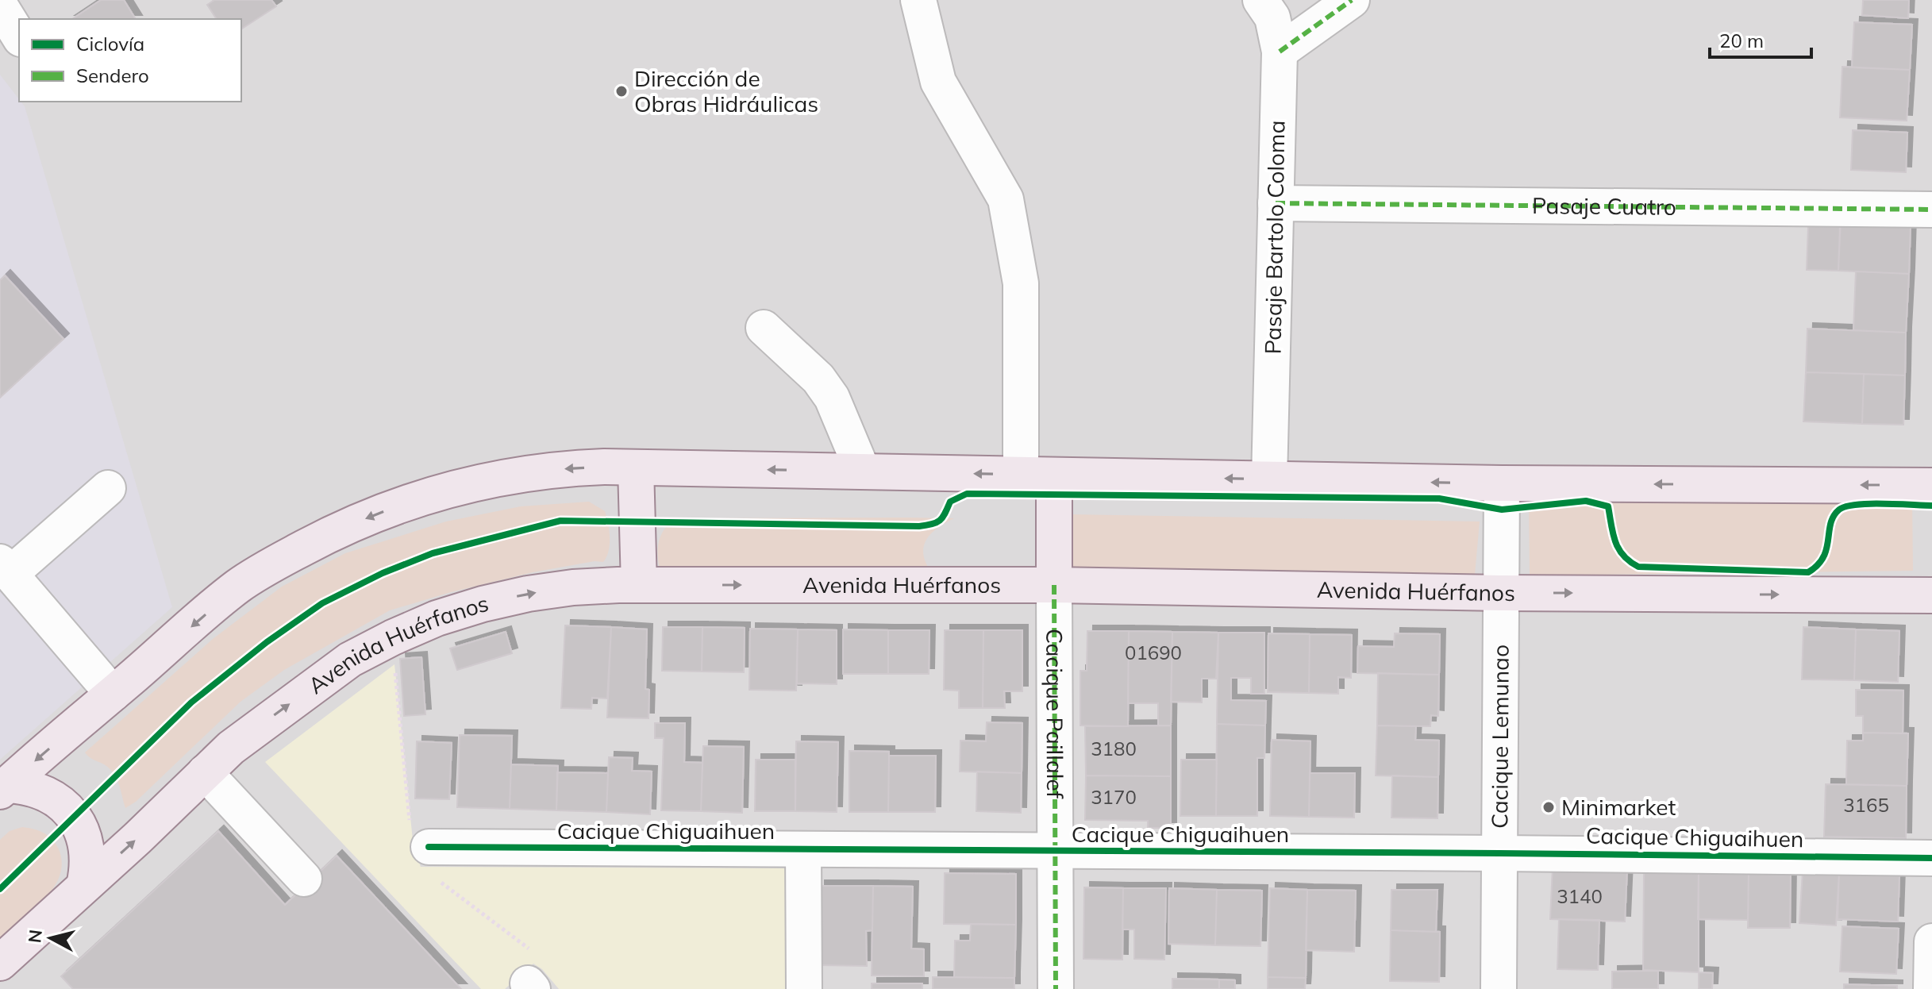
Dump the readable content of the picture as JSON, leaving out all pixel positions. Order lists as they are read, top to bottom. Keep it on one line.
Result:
{"streets":{"main road":["Avenida Huérfanos","Cacique Paillalef"],"street":["Pasaje Cuatro","Pasaje Bartolo Coloma","Cacique Lemunao","Cacique Chiguaihuen"]},"crossings":[["Pasaje Cuatro","Pasaje Bartolo Coloma"],["Avenida Huérfanos","Cacique Paillalef"],["Avenida Huérfanos","Cacique Lemunao"],["Cacique Paillalef","Cacique Chiguaihuen"],["Cacique Lemunao","Cacique Chiguaihuen"]],"places":["Dirección de Obras Hidráulicas","Minimarket"],"house_numbers":["01690","3180","3170","3165","3140"],"legend":["Ciclovía","Sendero"],"scale_bar":"20 m","north":"left"}
